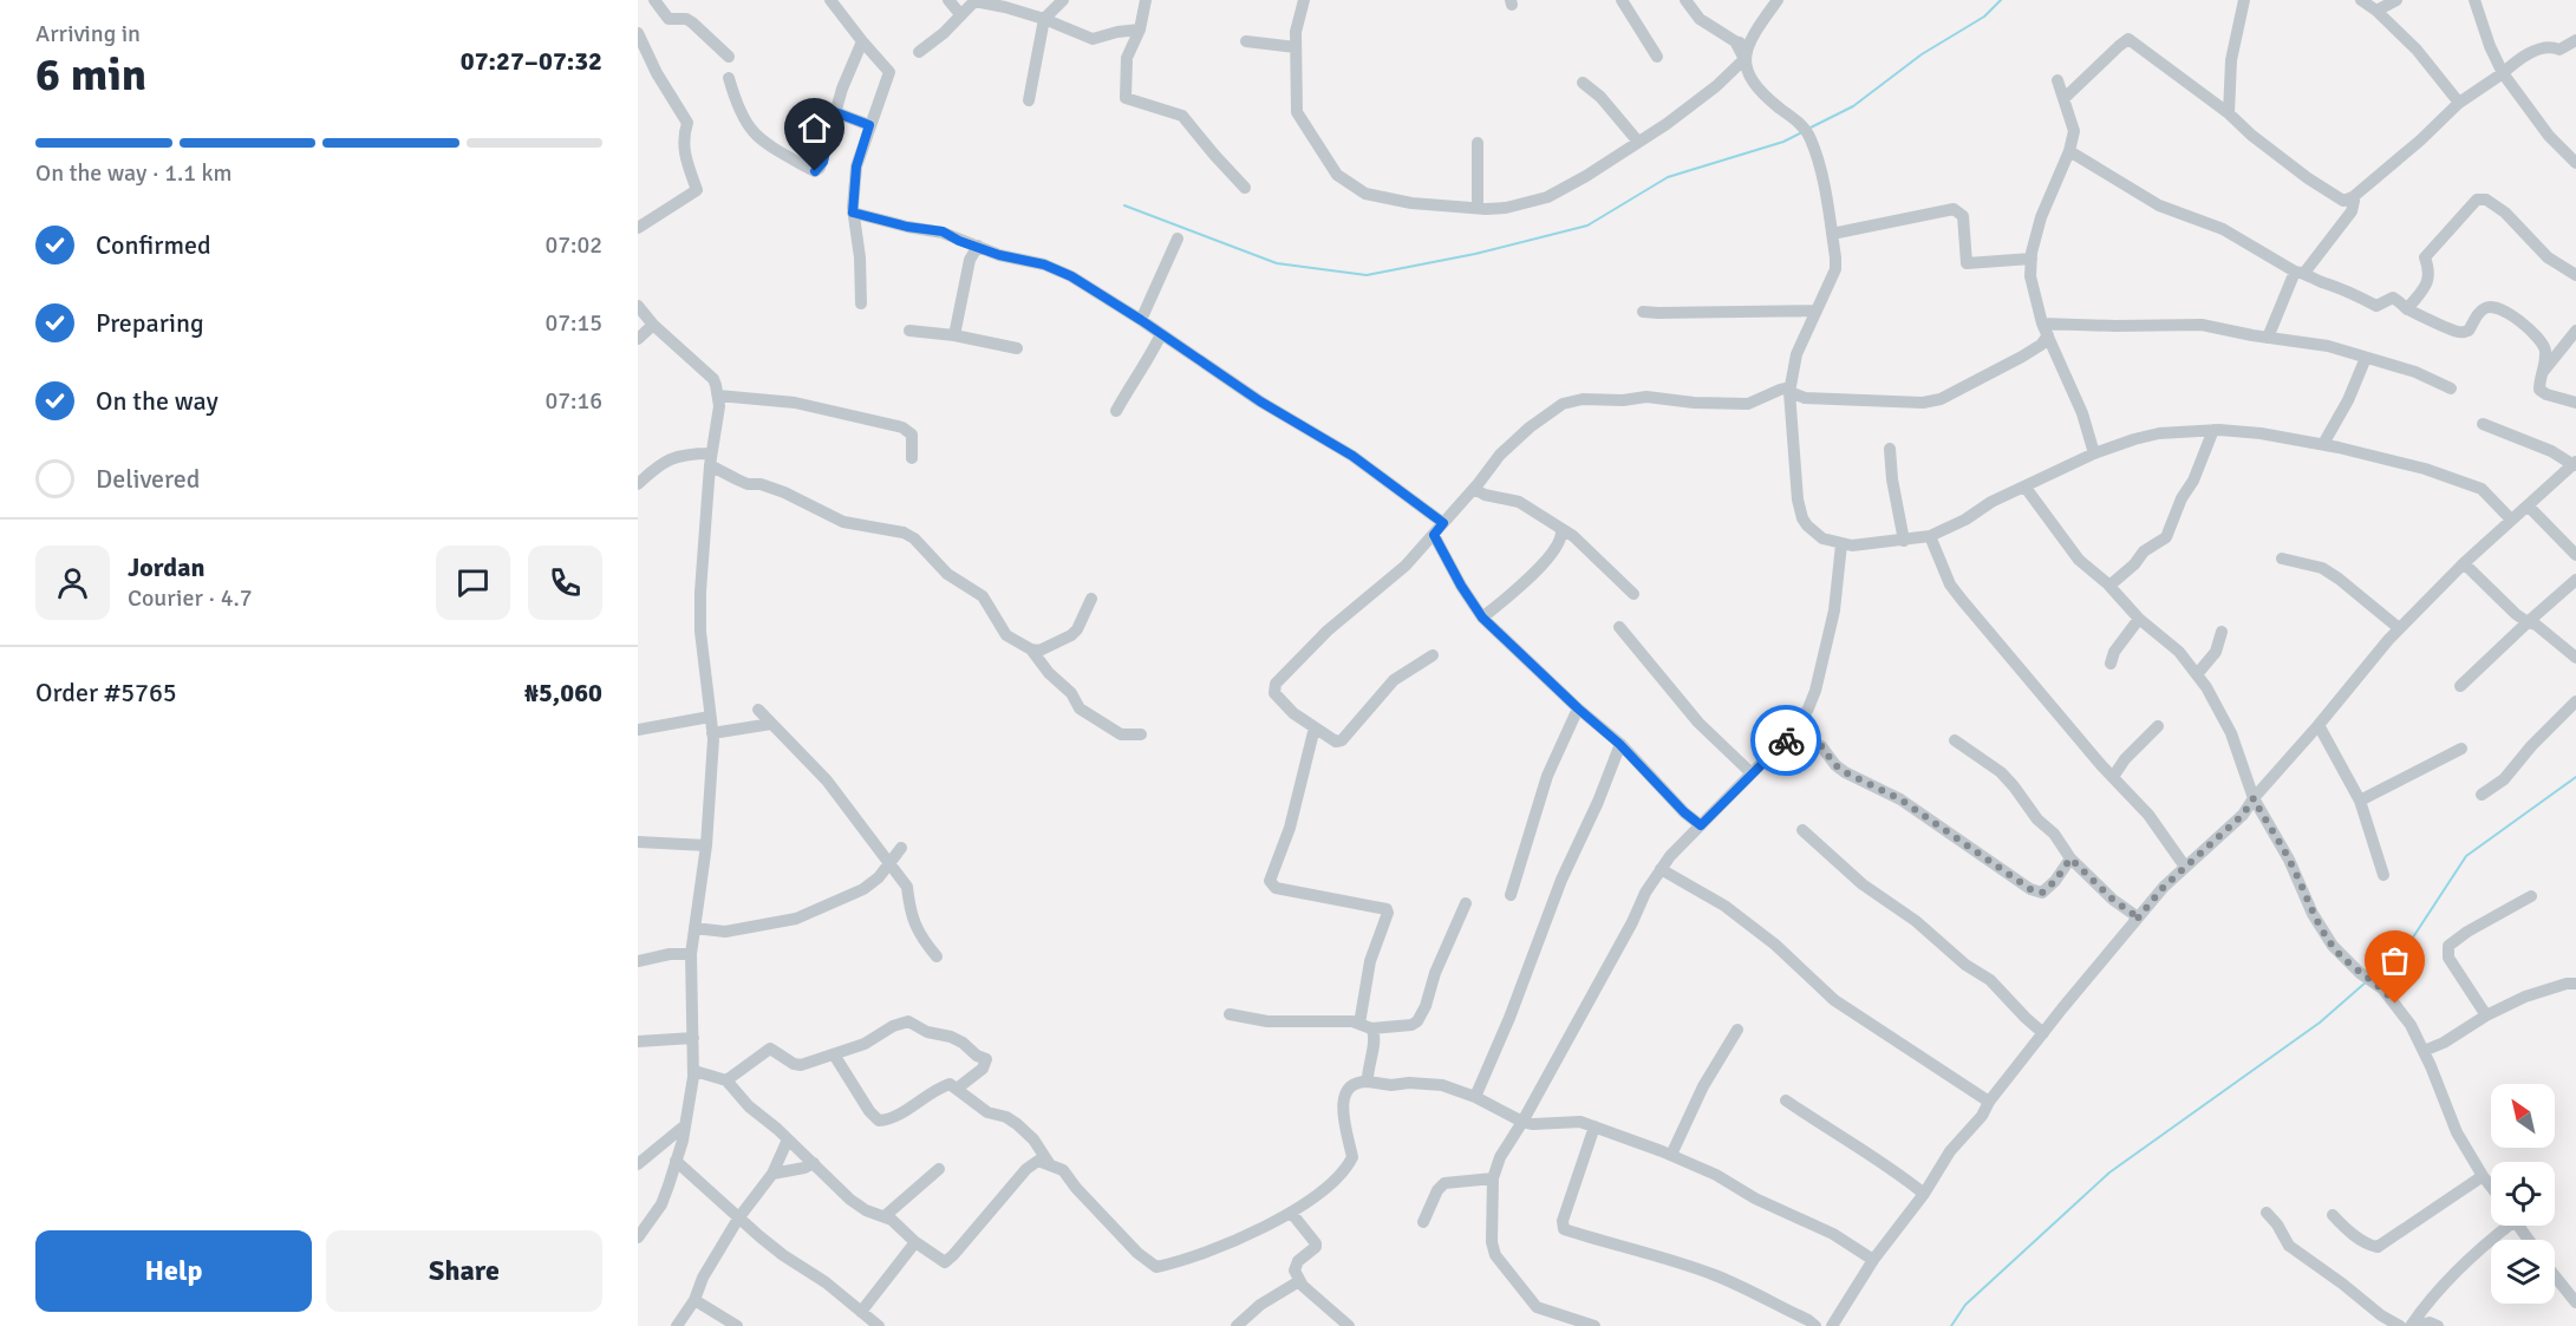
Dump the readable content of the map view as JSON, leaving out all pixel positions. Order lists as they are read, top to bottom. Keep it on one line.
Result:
{"north":"top left","page":{"heading":["6 min","Arriving in","07:27–07:32"],"panel":["Jordan","Courier · 4.7","Order #5765","₦5,060"],"bar":"On the way · 1.1 km","list":[["Confirmed","07:02"],["Preparing","07:15"],["On the way","07:16"],"Delivered"],"buttons":["Help","Share"]}}
